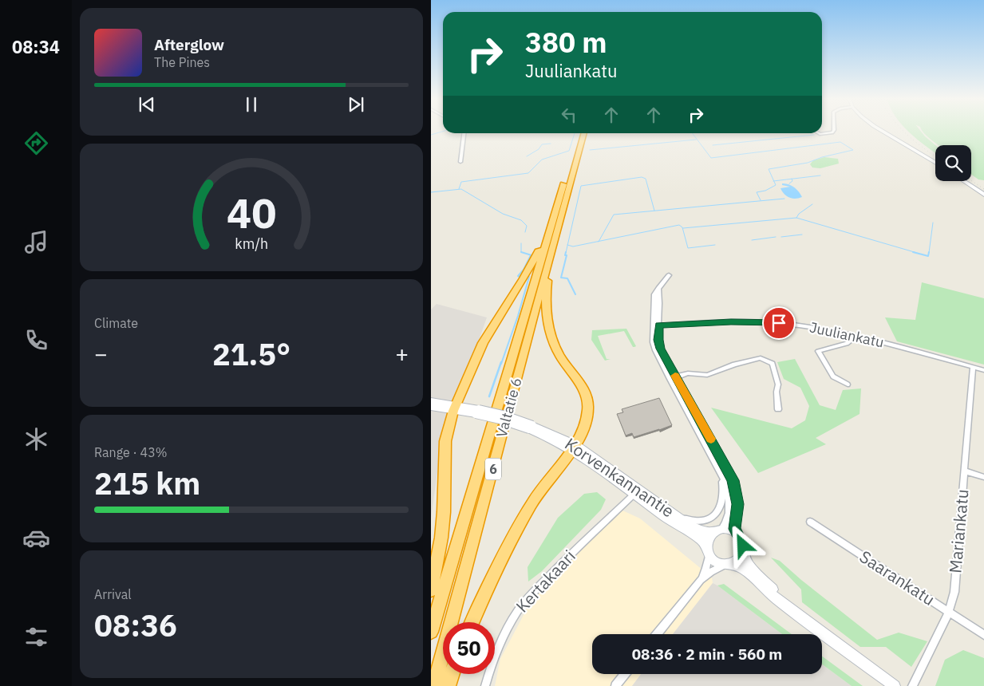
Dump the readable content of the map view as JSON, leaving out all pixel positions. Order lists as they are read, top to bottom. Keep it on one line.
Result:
{"streets":{"highway":["Valtatie 6","6"],"main road":["Korvenkannantie"],"street":["Juuliankatu","Mariankatu","Saarankatu","Kertakaari"]},"crossings":[["Juuliankatu","Mariankatu"],["Valtatie 6","6"],["Korvenkannantie","Kertakaari"],["Mariankatu","Saarankatu"]],"page":{"tabs":"08:34","turn":["380 m","Juuliankatu"],"song":["Afterglow","The Pines"],"tile":["Climate",["Range · 43%","215 km"],["Arrival","08:36"]],"heat":["−","21.5°","+"],"limit":"50","trip":"08:36 · 2 min · 560 m","gauge":["40","km/h"]}}
